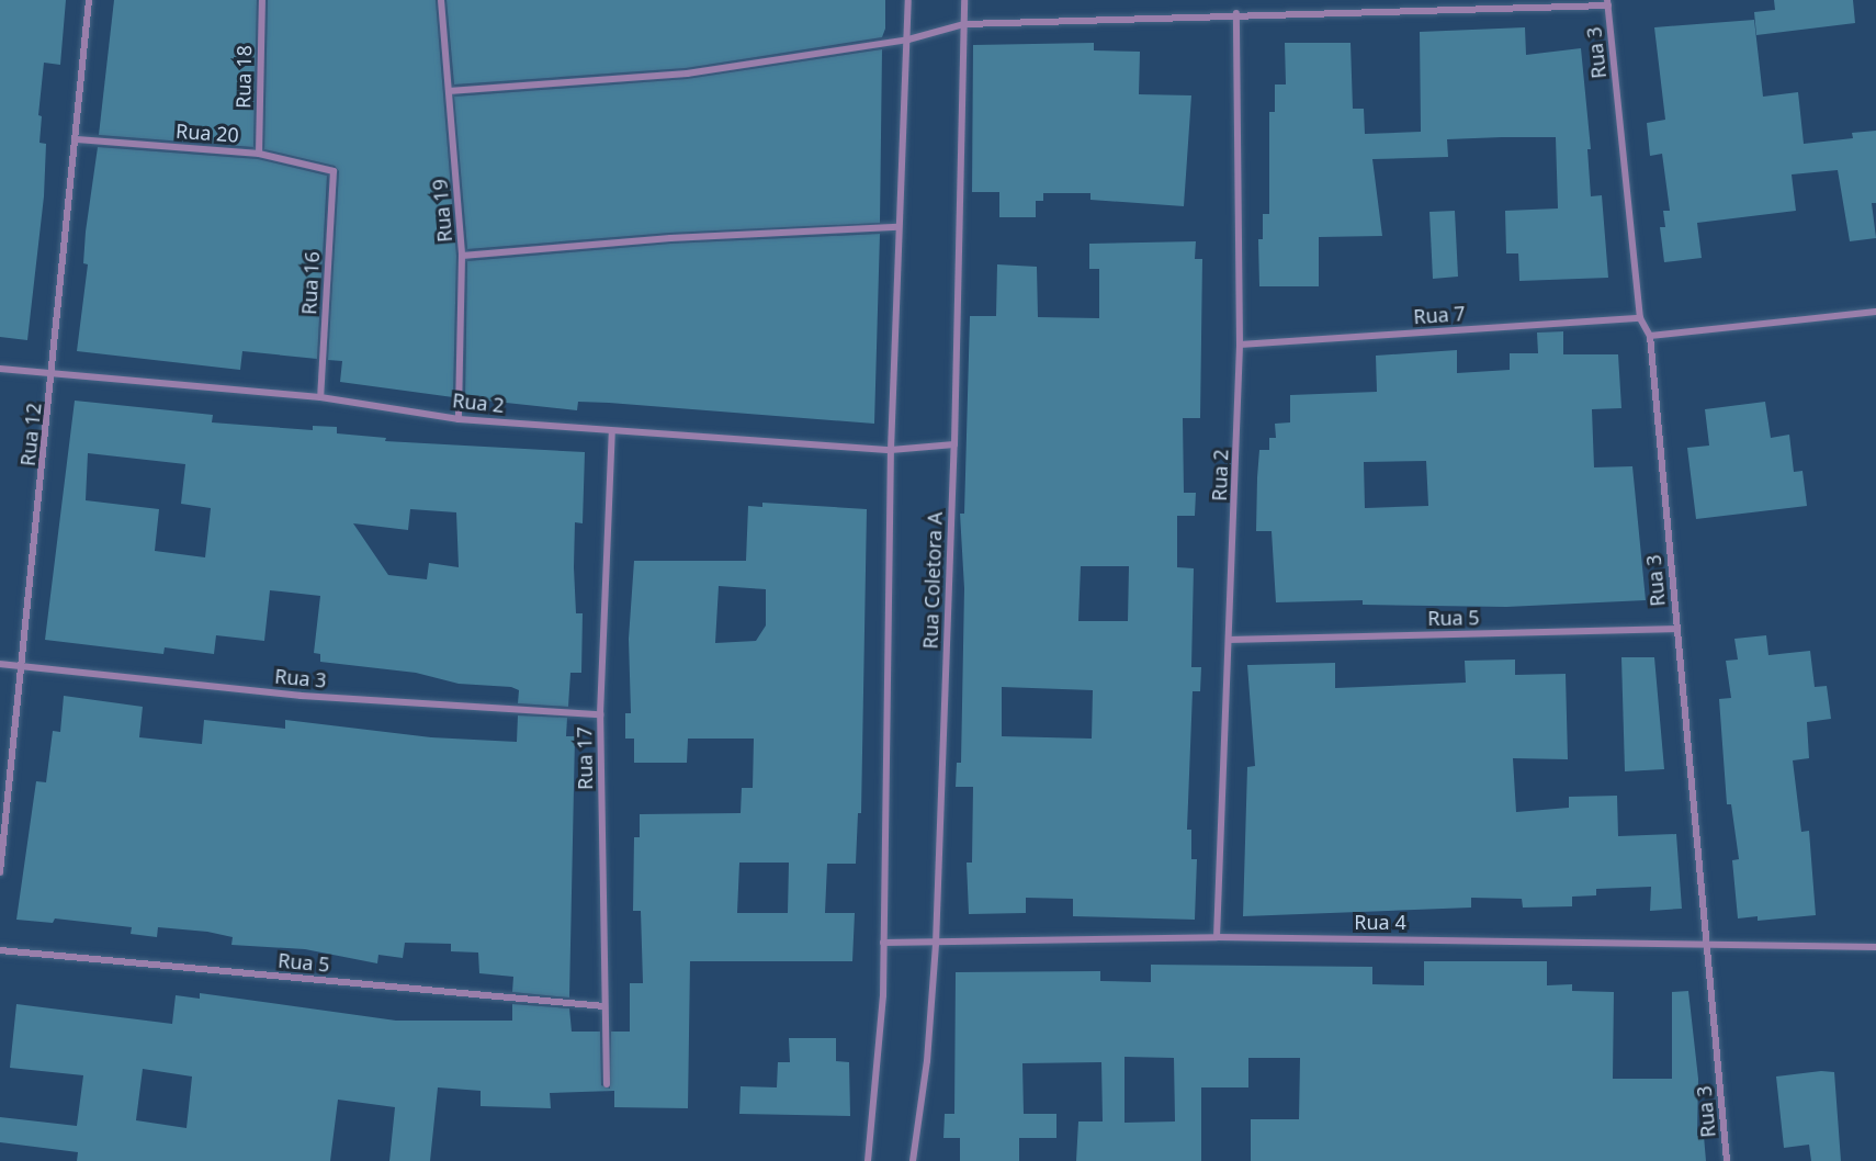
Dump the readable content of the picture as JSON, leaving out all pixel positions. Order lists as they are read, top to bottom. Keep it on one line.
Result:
{"streets":{"street":["Rua 3","Rua 18","Rua 20","Rua 19","Rua 16","Rua 7","Rua 2","Rua 12","Rua Coletora A","Rua 5","Rua 17","Rua 4"]},"crossings":[["Rua 3","Rua 7"],["Rua 3","Rua 12"],["Rua 3","Rua 5"],["Rua 3","Rua 17"],["Rua 3","Rua 4"],["Rua 18","Rua 20"],["Rua 20","Rua 16"],["Rua 20","Rua 12"],["Rua 19","Rua 2"],["Rua 16","Rua 2"],["Rua 7","Rua 2"],["Rua 2","Rua 12"],["Rua 2","Rua Coletora A"],["Rua 2","Rua 5"],["Rua 2","Rua 17"],["Rua 2","Rua 4"],["Rua Coletora A","Rua 4"],["Rua 5","Rua 17"]]}
